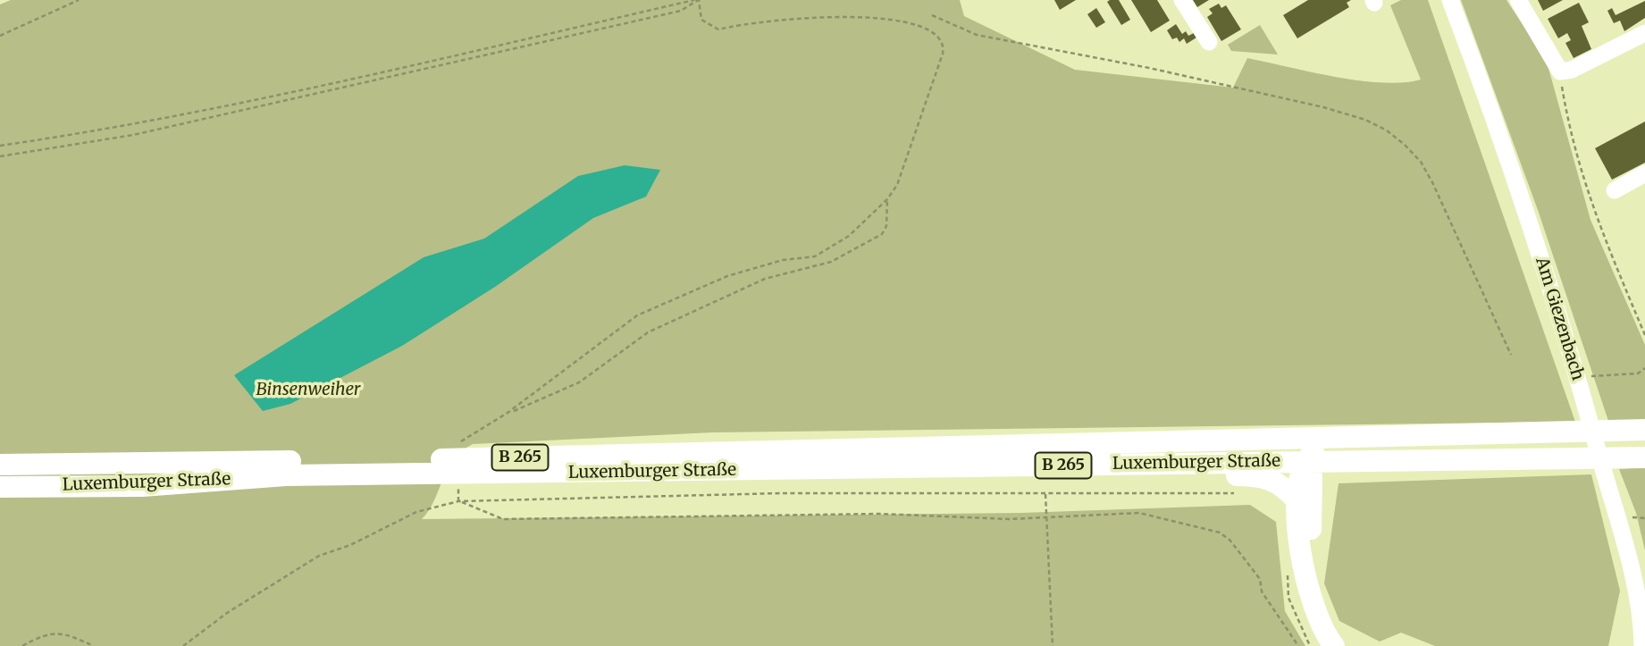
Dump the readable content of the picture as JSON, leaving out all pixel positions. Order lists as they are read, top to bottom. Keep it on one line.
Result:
{"streets":{"main road":["B 265","Luxemburger Straße"],"street":["Am Giezenbach"]},"crossings":[["B 265","Luxemburger Straße"]],"parks":["Binsenweiher"]}
